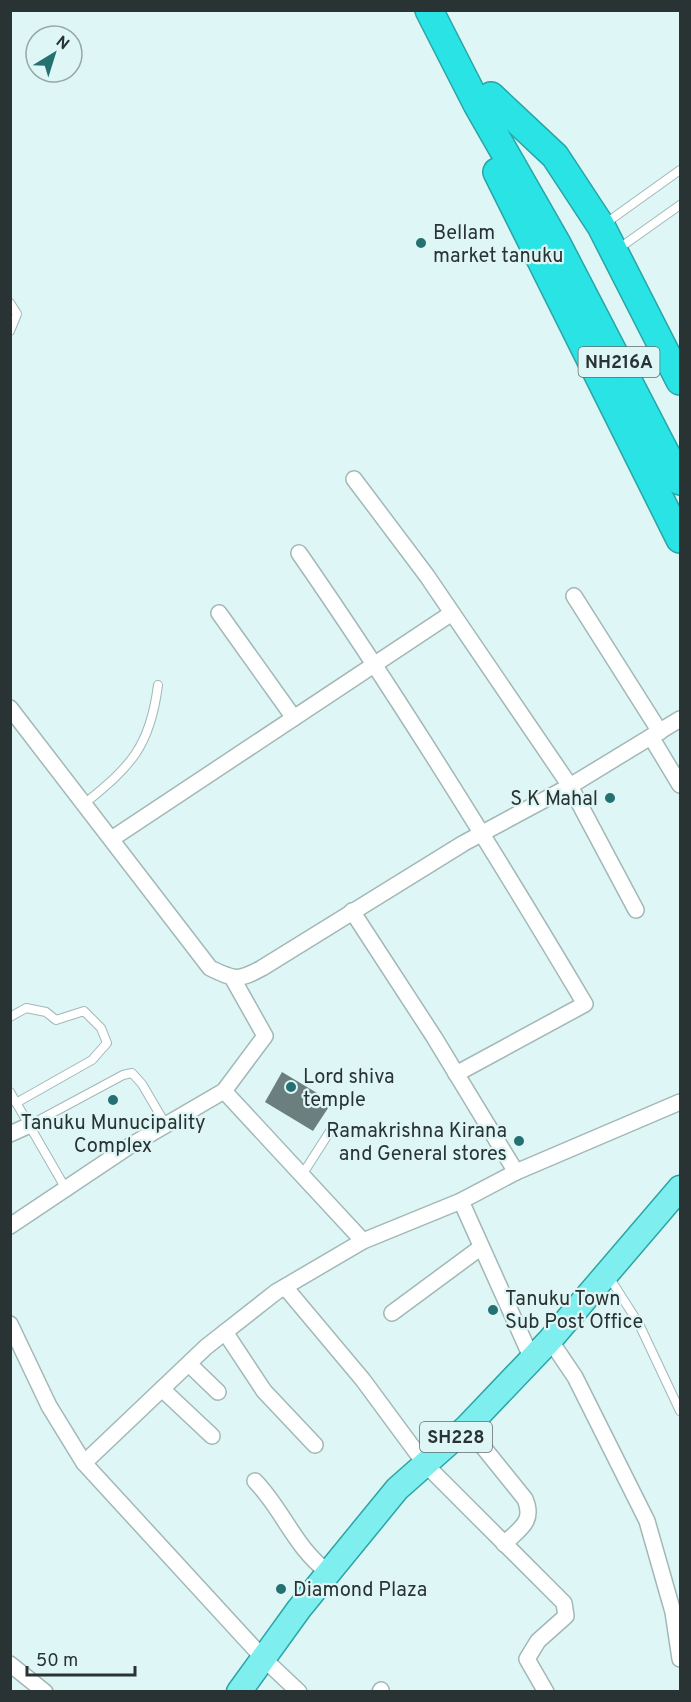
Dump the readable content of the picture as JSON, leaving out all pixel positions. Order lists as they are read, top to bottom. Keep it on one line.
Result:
{"streets":{"highway":["NH216A"],"main road":["SH228"]},"places":["Bellam market tanuku","S K Mahal","Lord shiva temple","Tanuku Munucipality Complex","Ramakrishna Kirana and General stores","Tanuku Town Sub Post Office","Diamond Plaza"],"scale_bar":"50 m","north":"top right"}
